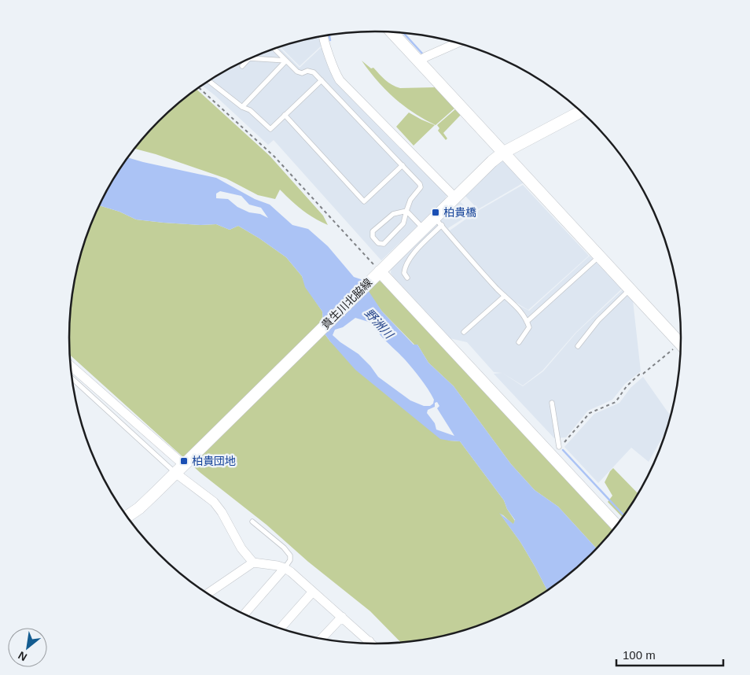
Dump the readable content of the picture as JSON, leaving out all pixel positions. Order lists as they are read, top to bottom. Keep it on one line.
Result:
{"streets":{"street":["貴生川北脇線"]},"water":["野洲川"],"places":{"transit":["柏貴橋","柏貴団地"]},"scale_bar":"100 m","north":"bottom left"}
